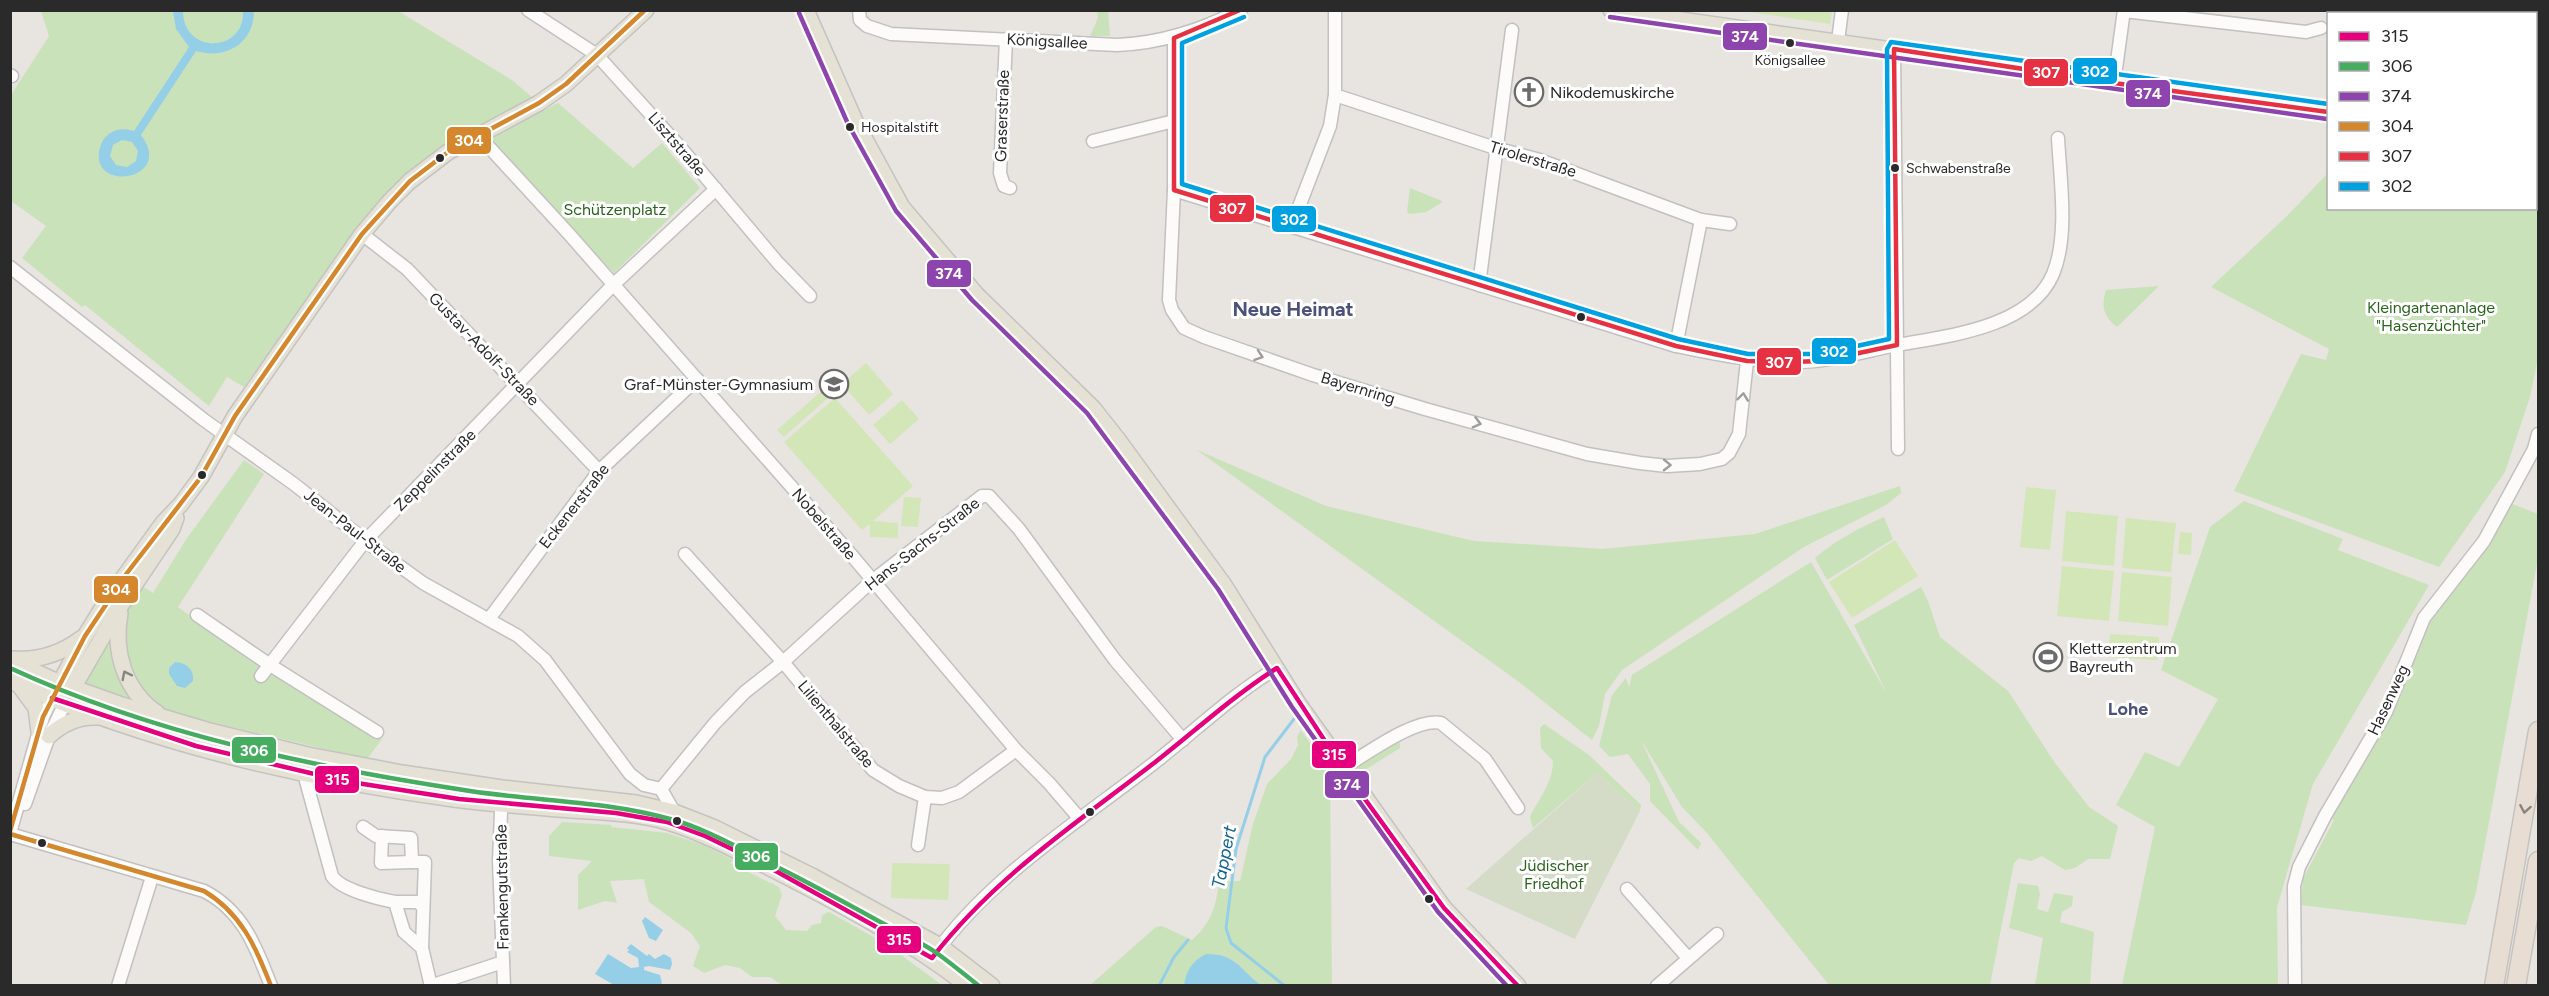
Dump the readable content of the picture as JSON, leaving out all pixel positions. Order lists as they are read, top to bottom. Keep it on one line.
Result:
{"streets":{"street":["Königsallee","Graserstraße","Lisztstraße","Tirolerstraße","Gustav-Adolf-Straße","Bayernring","Zeppelinstraße","Eckenerstraße","Nobelstraße","Jean-Paul-Straße","Hans-Sachs-Straße","Hasenweg","Lilienthalstraße","Frankengutstraße"]},"crossings":[["Königsallee","Graserstraße"],["Königsallee","Bayernring"],["Gustav-Adolf-Straße","Zeppelinstraße"],["Gustav-Adolf-Straße","Eckenerstraße"],["Zeppelinstraße","Nobelstraße"],["Zeppelinstraße","Jean-Paul-Straße"],["Eckenerstraße","Nobelstraße"],["Eckenerstraße","Jean-Paul-Straße"],["Nobelstraße","Hans-Sachs-Straße"],["Jean-Paul-Straße","Hans-Sachs-Straße"],["Hans-Sachs-Straße","Lilienthalstraße"]],"districts":["Neue Heimat","Lohe"],"water":["Tappert"],"parks":["Schützenplatz","Kleingartenanlage \"Hasenzüchter\"","Jüdischer Friedhof"],"places":{"other":["Königsallee","Hospitalstift","Schwabenstraße"],"church":["Nikodemuskirche"],"school or university":["Graf-Münster-Gymnasium"],"sports":["Kletterzentrum Bayreuth"]},"lines":["transit line 304","transit line 307","transit line 374","transit line 302","transit line 315","transit line 306"],"legend":["315","306","374","304","307","302"]}
